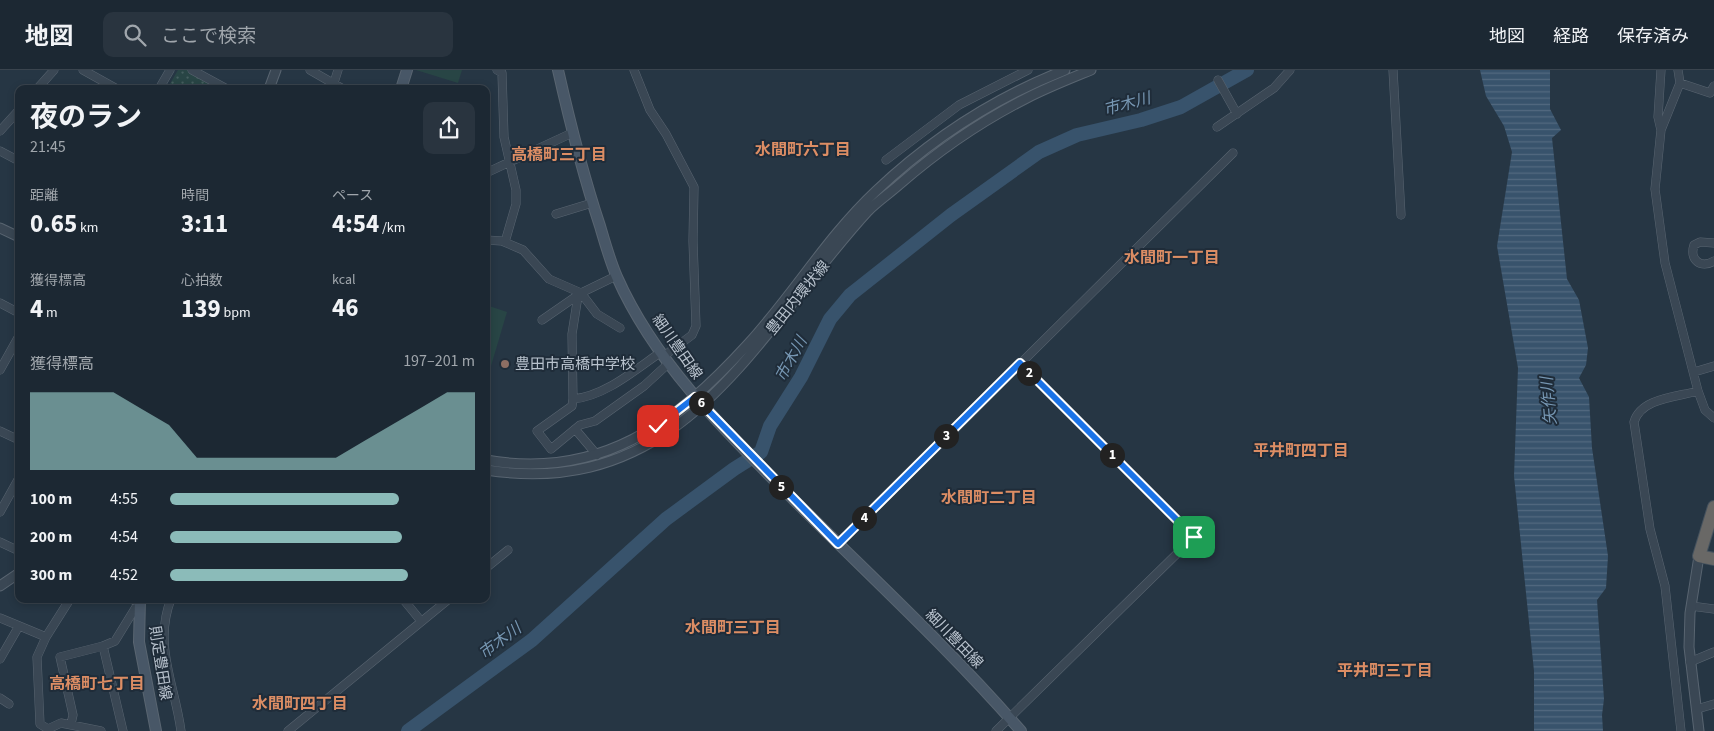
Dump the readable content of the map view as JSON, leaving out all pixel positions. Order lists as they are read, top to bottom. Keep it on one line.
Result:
{"streets":{"main road":["細川豊田線","則定豊田線"],"street":["豊田内環状線"]},"crossings":[["豊田内環状線","細川豊田線"]],"districts":["水間町六丁目","高橋町三丁目","水間町一丁目","平井町四丁目","水間町二丁目","水間町三丁目","平井町三丁目","高橋町七丁目","水間町四丁目"],"water":["市木川","矢作川"],"places":["豊田市高橋中学校"],"page":{"header":"地図","search":"ここで検索","nav":["地図","経路","保存済み"],"heading":["夜のラン","21:45"],"stats":[["距離","0.65 km"],["時間","3:11"],["ペース","4:54 /km"],["獲得標高","4 m"],["心拍数","139 bpm"],["kcal","46"]],"chart":["獲得標高","197–201 m"],"pins":["2","6","3","1","5","4"],"list":[{"name":"100 m","note":"4:55"},{"name":"200 m","note":"4:54"},{"name":"300 m","note":"4:52"}]}}
